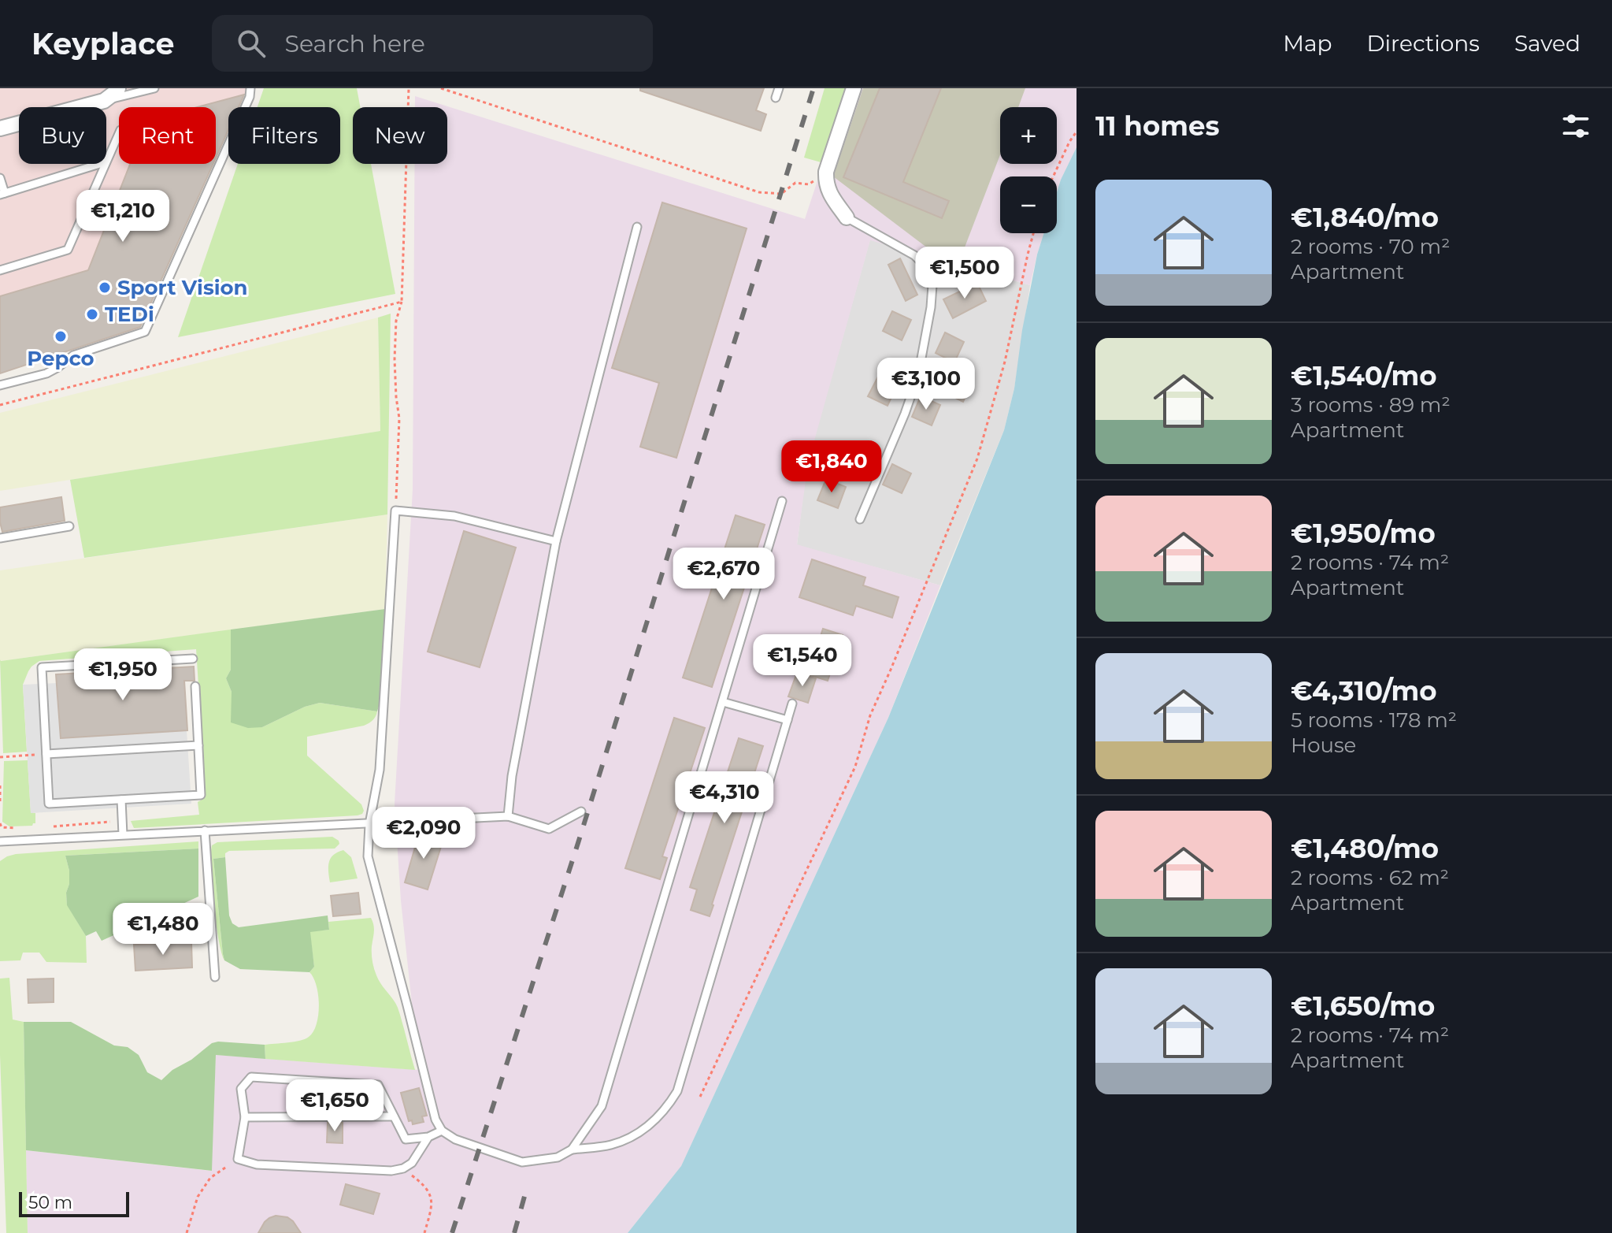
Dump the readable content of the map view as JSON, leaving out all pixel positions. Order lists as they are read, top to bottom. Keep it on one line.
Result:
{"places":["Sport Vision","TEDi","Pepco"],"scale_bar":"50 m","page":{"header":"Keyplace","search":"Search here","nav":["Map","Directions","Saved"],"heading":"11 homes","map_buttons":["+","−"],"chip":["Buy","Rent","Filters","New"],"list":[{"name":"€1,840/mo","note":"2 rooms · 70 m² · Apartment"},{"name":"€1,540/mo","note":"3 rooms · 89 m² · Apartment"},{"name":"€1,950/mo","note":"2 rooms · 74 m² · Apartment"},{"name":"€4,310/mo","note":"5 rooms · 178 m² · House"},{"name":"€1,480/mo","note":"2 rooms · 62 m² · Apartment"},{"name":"€1,650/mo","note":"2 rooms · 74 m² · Apartment"}],"price":["€1,210","€1,500","€3,100","€1,840","€2,670","€1,540","€1,950","€4,310","€2,090","€1,480","€1,650"],"scale":"50 m"}}
